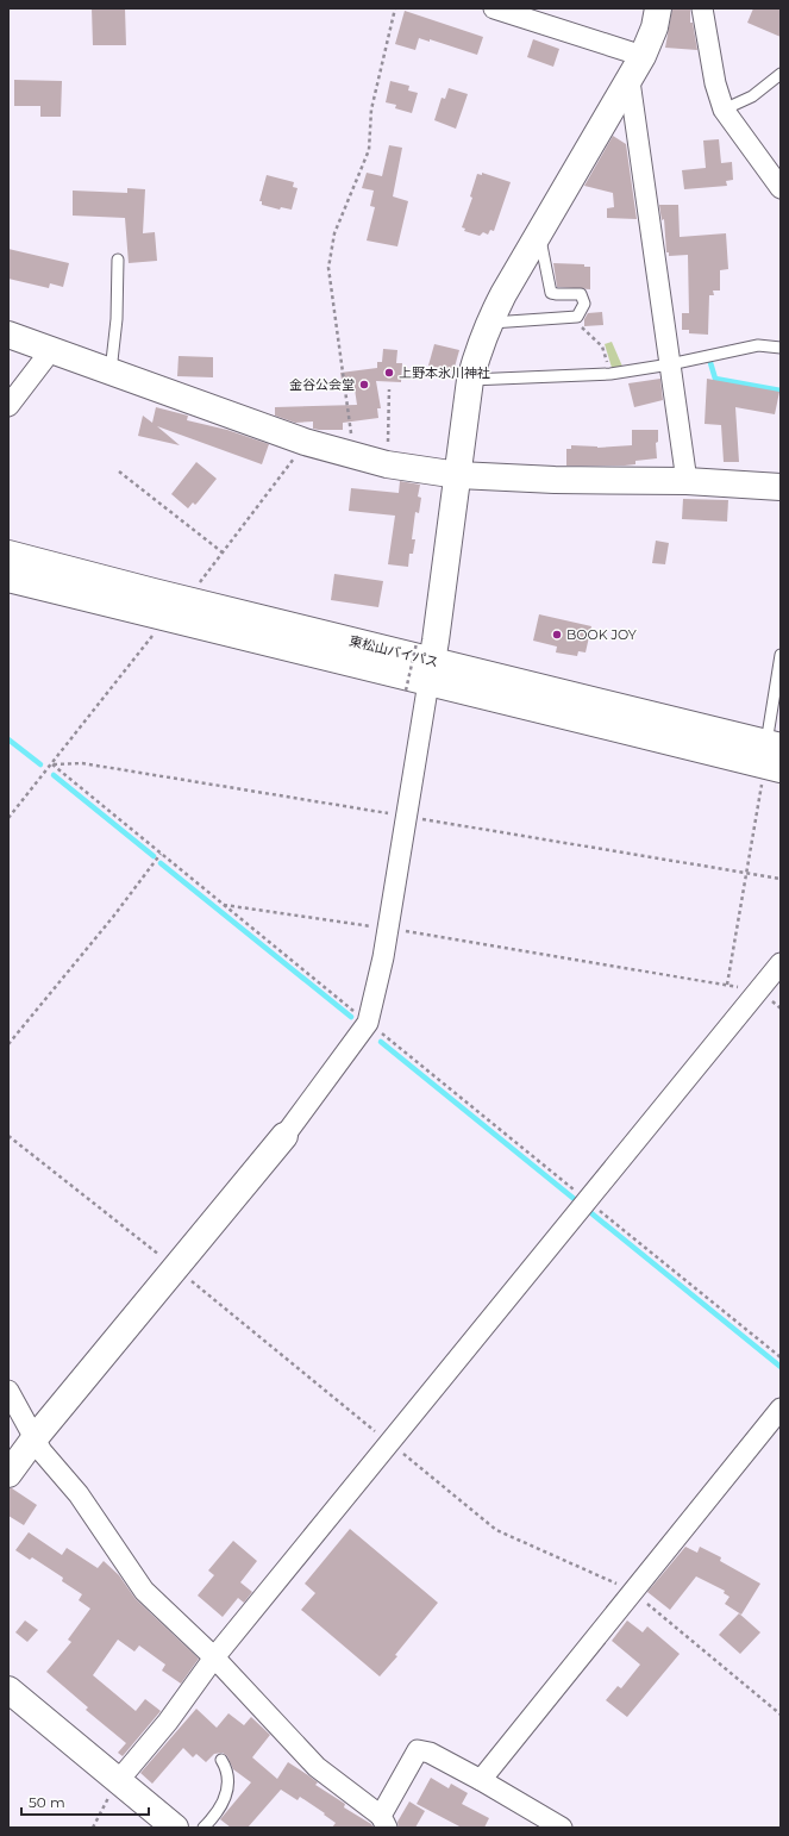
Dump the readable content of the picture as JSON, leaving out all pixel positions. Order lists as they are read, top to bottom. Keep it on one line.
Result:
{"streets":{"main road":["東松山バイパス"]},"places":["上野本氷川神社","金谷公会堂","BOOK JOY"],"scale_bar":"50 m"}
